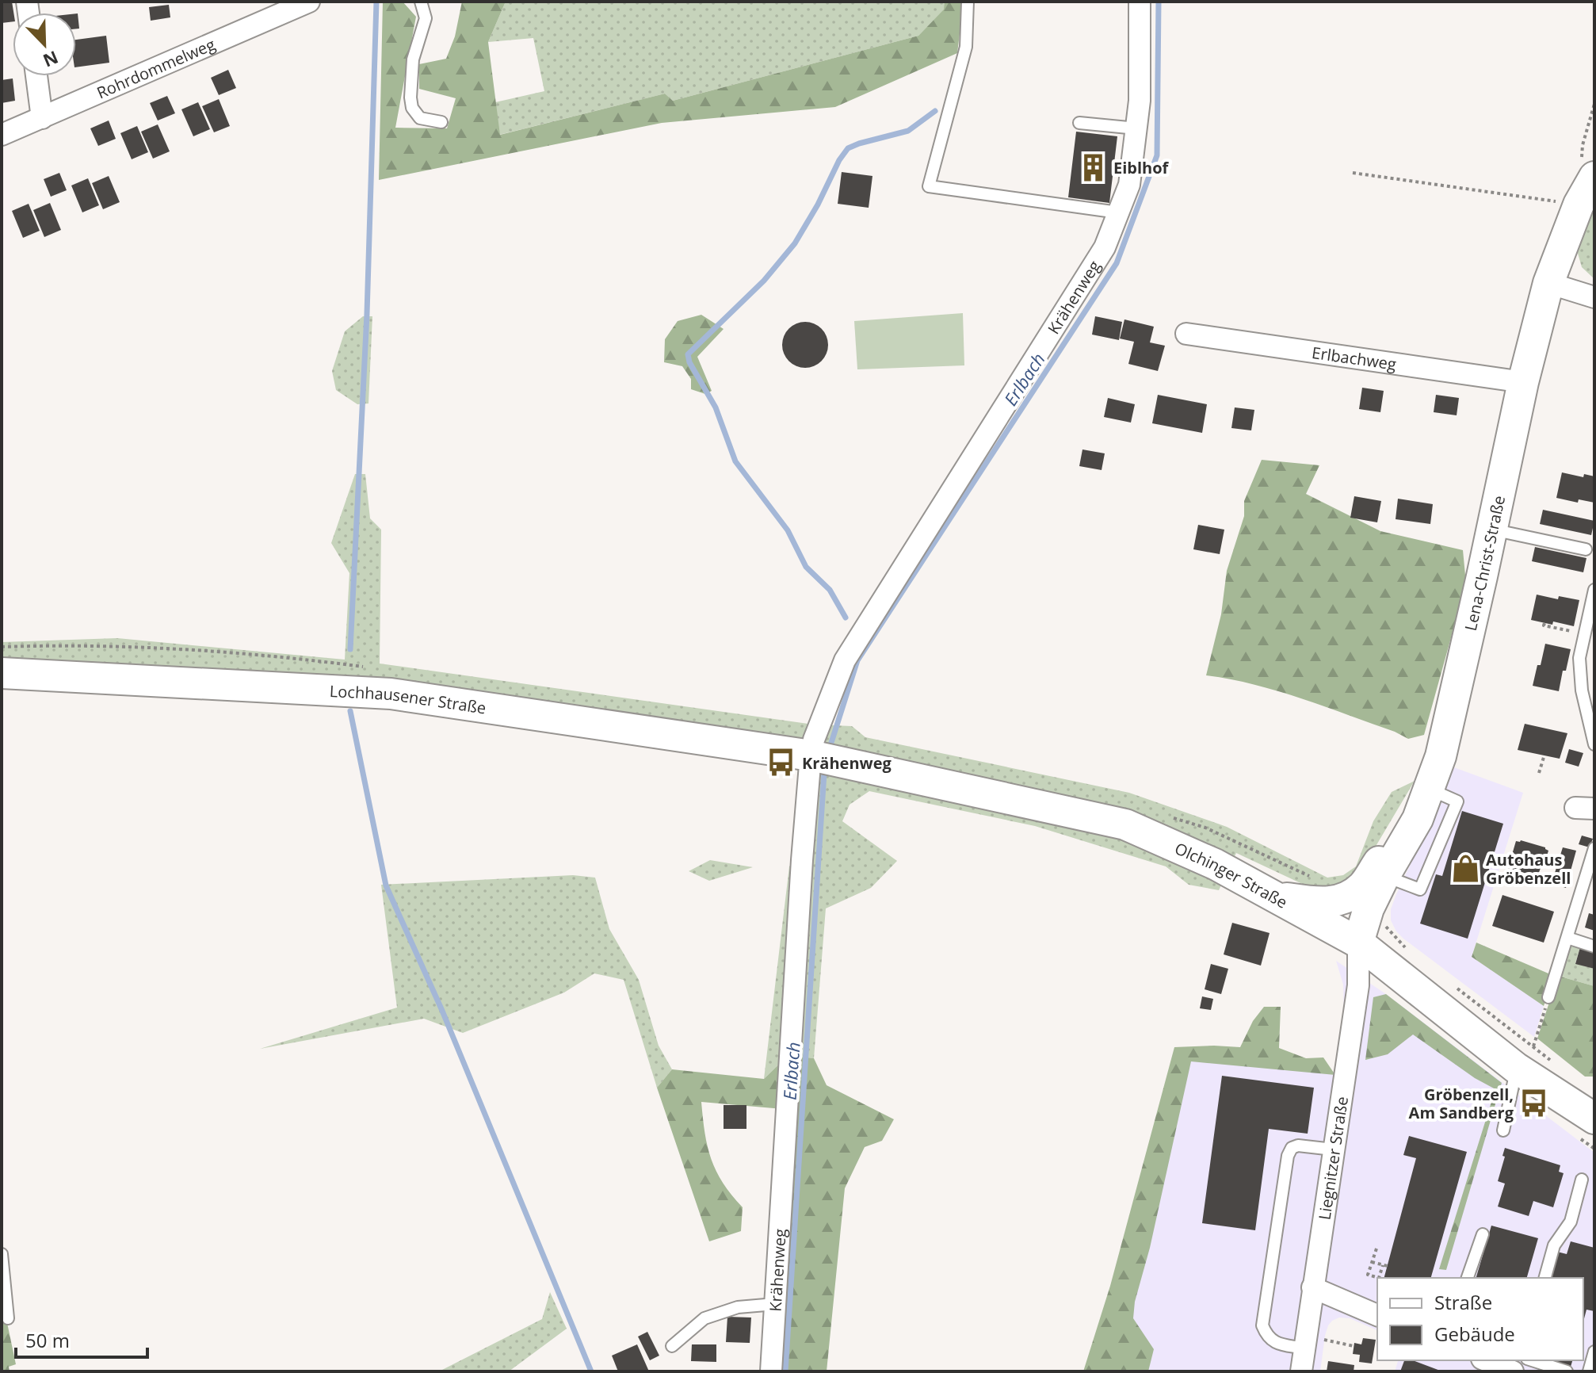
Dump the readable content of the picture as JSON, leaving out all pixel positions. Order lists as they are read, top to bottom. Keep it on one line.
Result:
{"streets":{"main road":["Lena-Christ-Straße","Lochhausener Straße","Olchinger Straße"],"street":["Rohrdommelweg","Krähenweg","Erlbachweg","Liegnitzer Straße"]},"crossings":[["Krähenweg","Lochhausener Straße"],["Krähenweg","Olchinger Straße"],["Erlbachweg","Lena-Christ-Straße"],["Lena-Christ-Straße","Olchinger Straße"],["Lena-Christ-Straße","Liegnitzer Straße"],["Lochhausener Straße","Olchinger Straße"],["Olchinger Straße","Liegnitzer Straße"]],"water":["Erlbach"],"places":{"building":["Eiblhof"],"bus stop":["Krähenweg","Gröbenzell, Am Sandberg"],"shop":["Autohaus Gröbenzell"]},"legend":["Straße","Gebäude"],"scale_bar":"50 m","north":"bottom right"}
